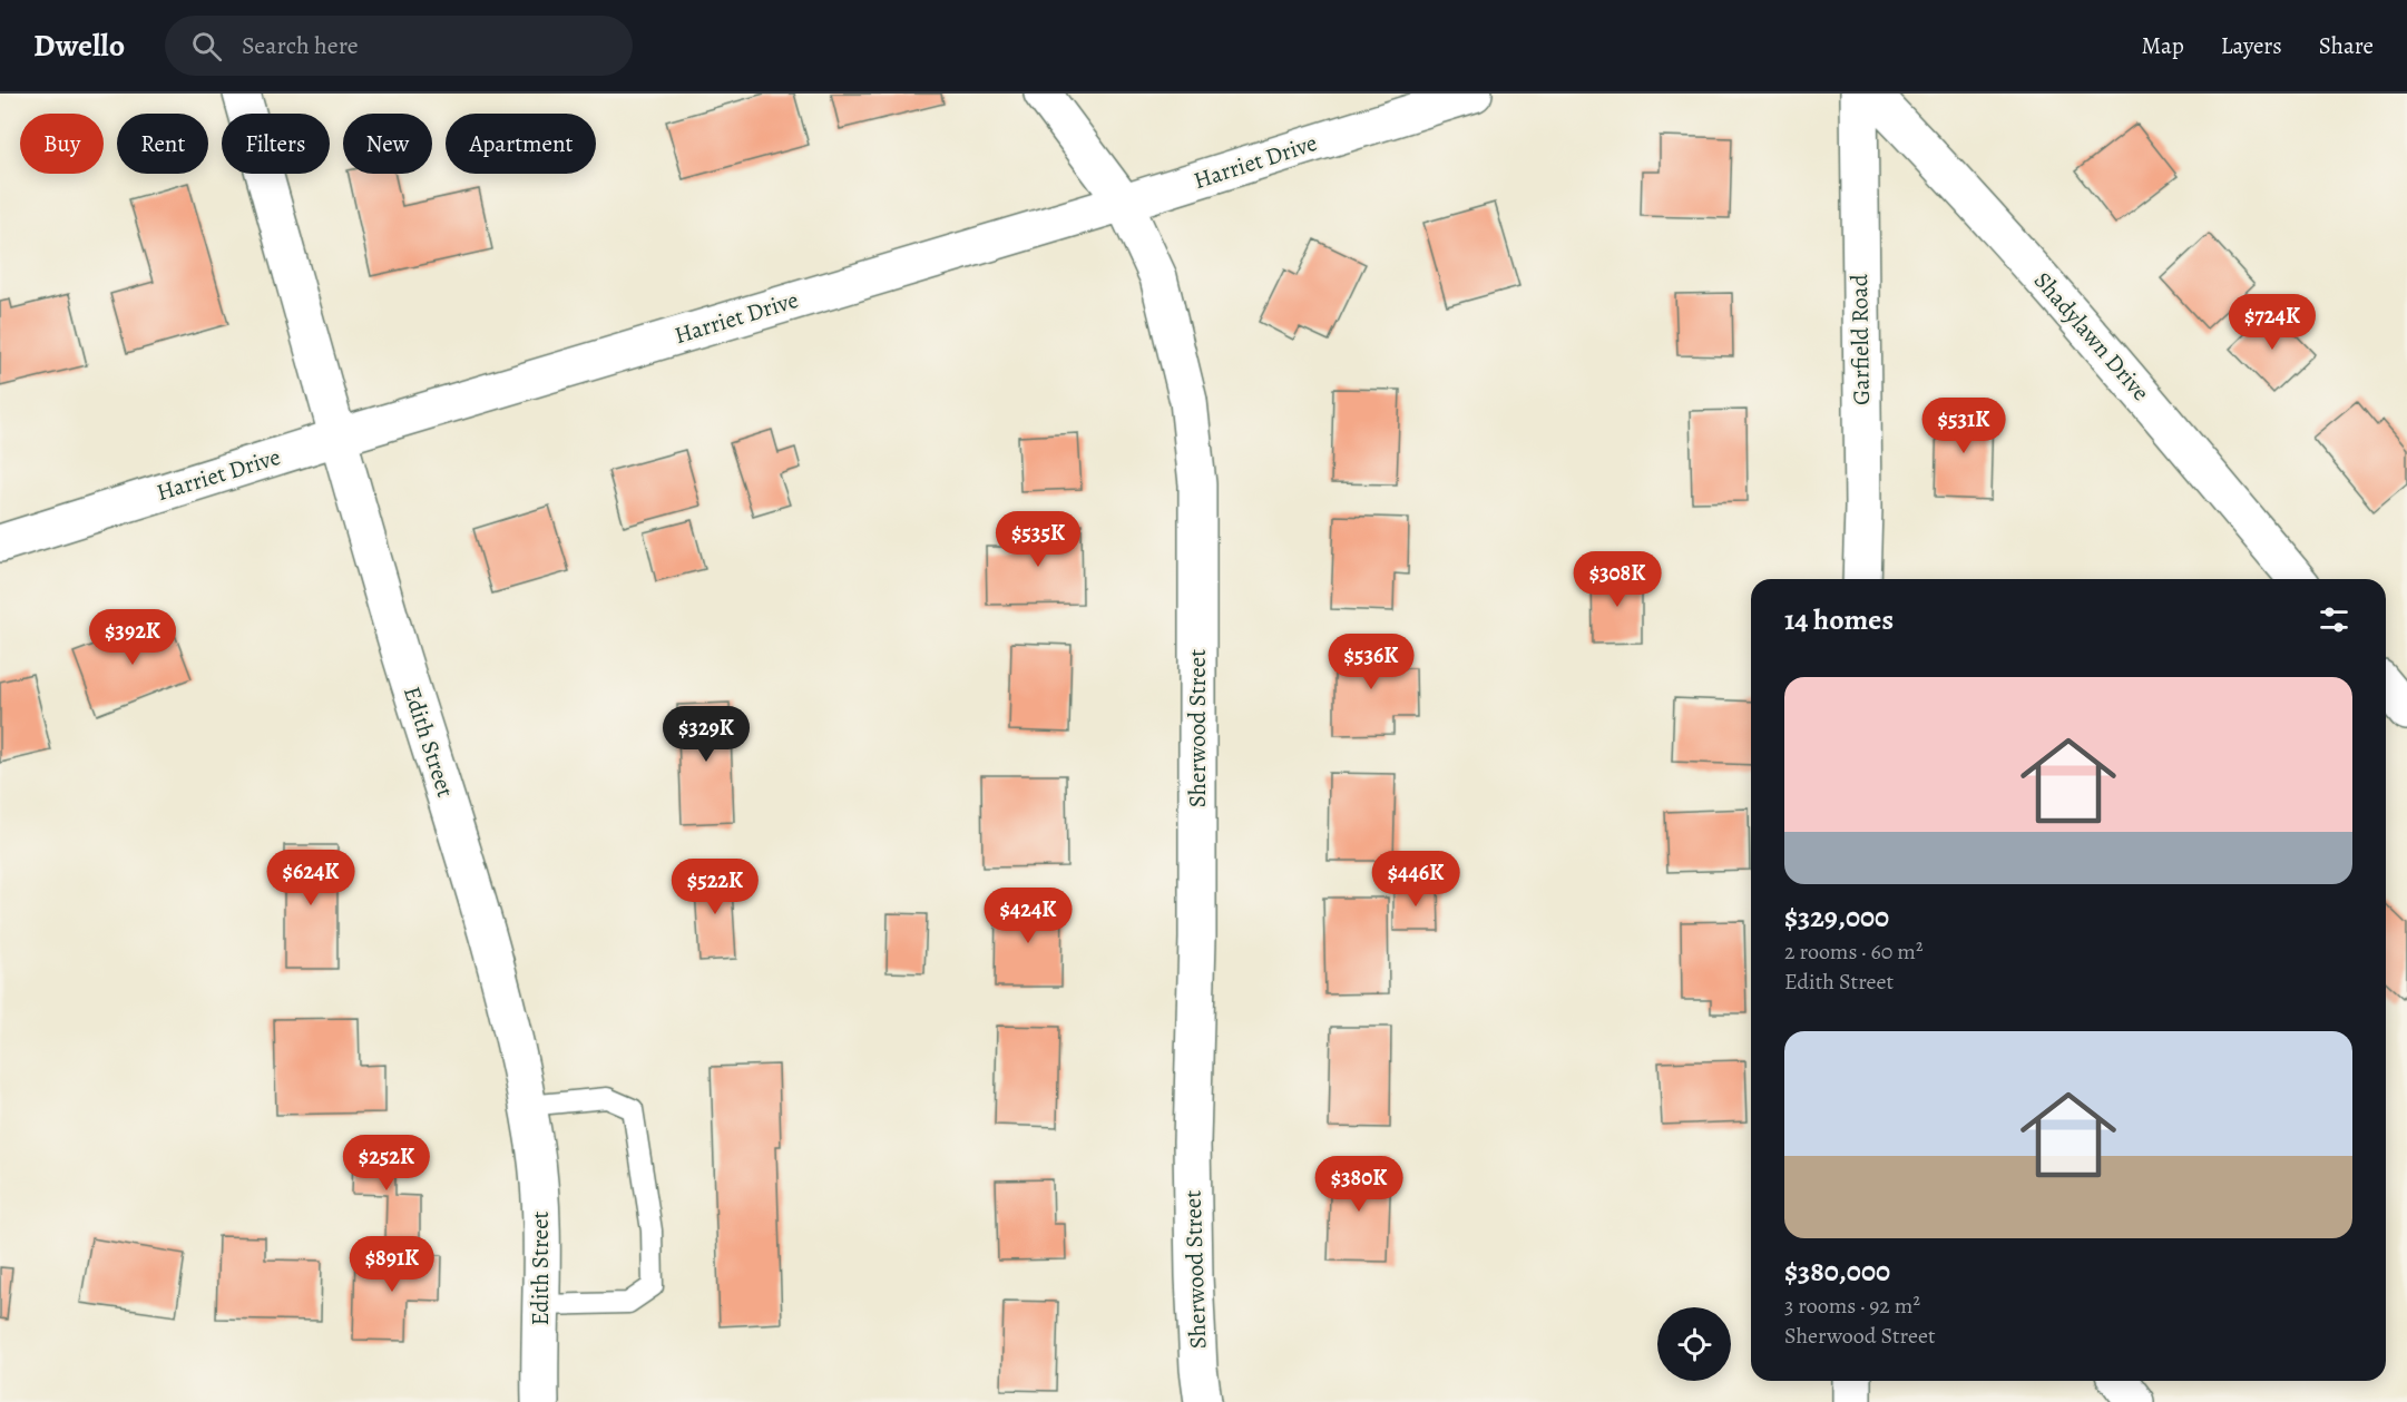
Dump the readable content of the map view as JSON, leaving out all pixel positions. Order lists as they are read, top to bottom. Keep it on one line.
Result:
{"streets":{"street":["Harriet Drive","Shadylawn Drive","Garfield Road","Sherwood Street","Edith Street"]},"crossings":[["Harriet Drive","Sherwood Street"],["Harriet Drive","Edith Street"]],"page":{"header":"Dwello","search":"Search here","nav":["Map","Layers","Share"],"chip":["Buy","Rent","Filters","New","Apartment"],"price":["$724K","$531K","$535K","$308K","$392K","$536K","$329K","$624K","$446K","$522K","$424K","$252K","$380K","$891K"],"heading":"14 homes","list":[{"name":"$329,000","note":"2 rooms · 60 m² · Edith Street"},{"name":"$380,000","note":"3 rooms · 92 m² · Sherwood Street"}]}}
